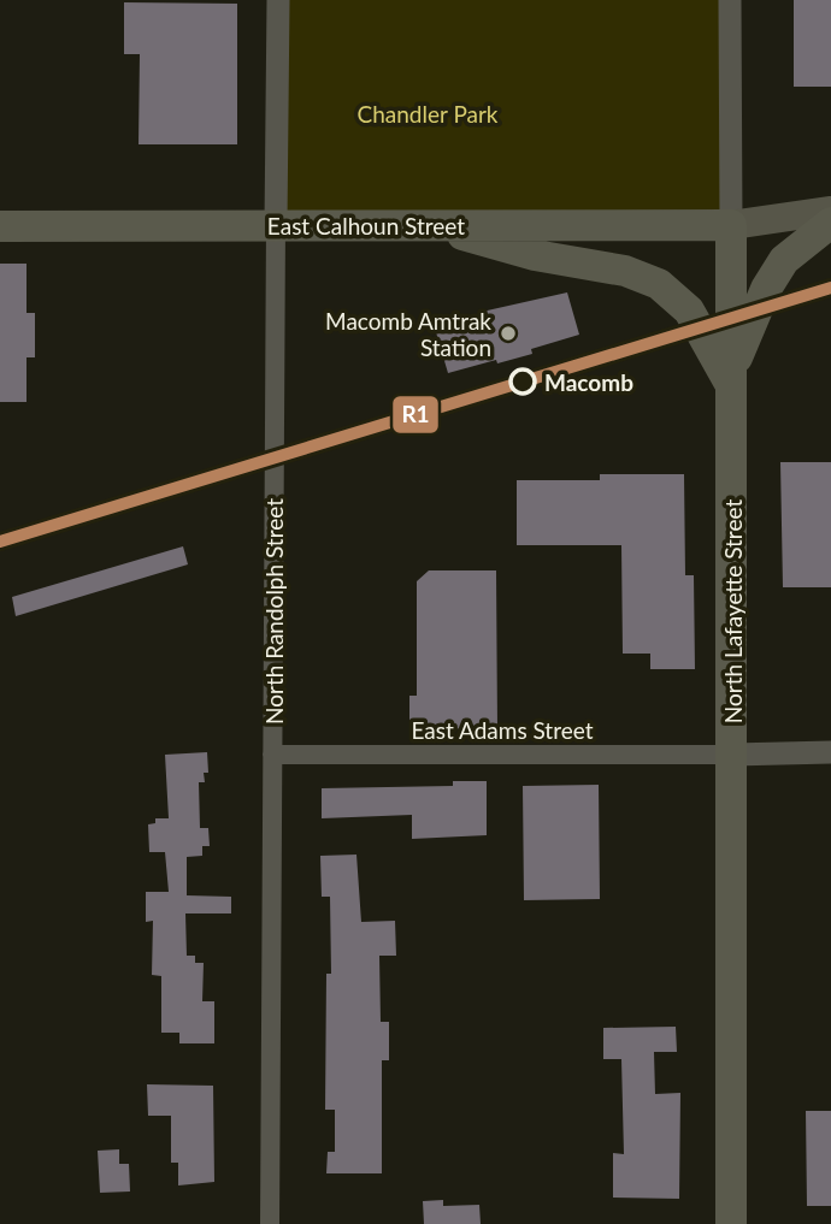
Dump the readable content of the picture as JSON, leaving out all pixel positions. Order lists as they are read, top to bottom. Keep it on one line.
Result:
{"streets":{"highway":["East Calhoun Street","North Lafayette Street"],"street":["North Randolph Street","East Adams Street"]},"crossings":[["East Calhoun Street","North Randolph Street"],["East Calhoun Street","North Lafayette Street"],["North Randolph Street","East Adams Street"],["North Lafayette Street","East Adams Street"]],"parks":["Chandler Park"],"places":["Macomb Amtrak Station","Macomb"],"lines":["transit line R1"]}
